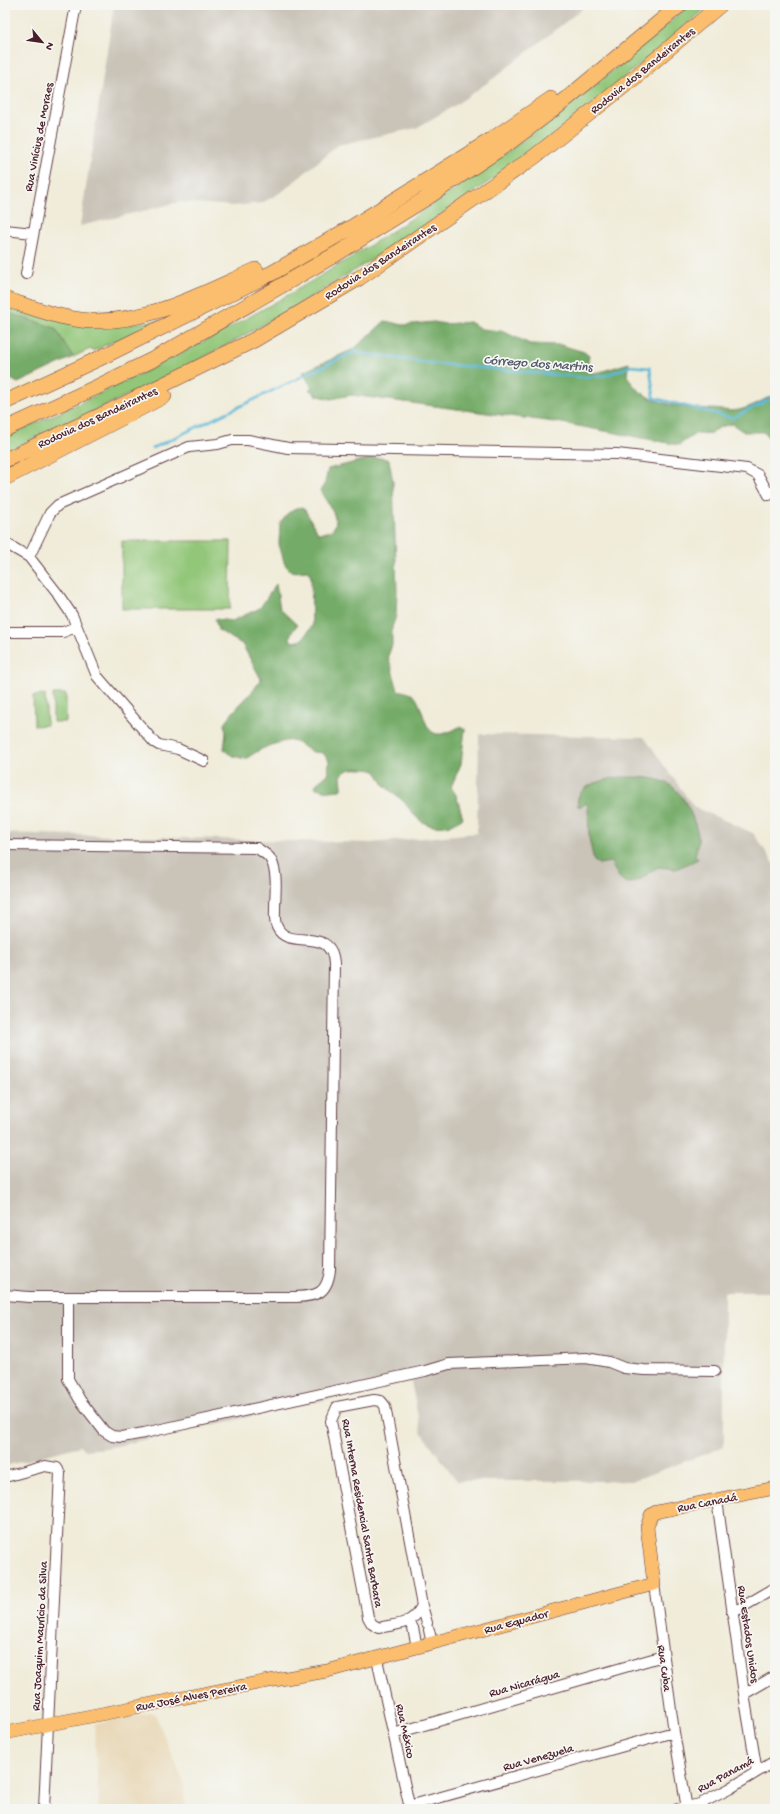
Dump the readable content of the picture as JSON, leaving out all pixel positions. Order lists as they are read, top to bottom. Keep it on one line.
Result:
{"streets":{"highway":["Rodovia dos Bandeirantes"],"main road":["Rua Canadá","Rua Equador","Rua Cuba","Rua José Alves Pereira"],"street":["Rua Vinícius de Moraes","Rua Interna Residencial Santa Barbara","Rua Estados Unidos","Rua Joaquim Maurício da Silva","Rua Nicarágua","Rua México","Rua Venezuela","Rua Panamá"]},"crossings":[["Rua Canadá","Rua Estados Unidos"],["Rua Canadá","Rua Cuba"],["Rua Interna Residencial Santa Barbara","Rua Equador"],["Rua Equador","Rua Cuba"],["Rua Equador","Rua José Alves Pereira"],["Rua Equador","Rua México"],["Rua Estados Unidos","Rua Panamá"],["Rua Joaquim Maurício da Silva","Rua José Alves Pereira"],["Rua Cuba","Rua Nicarágua"],["Rua Cuba","Rua Venezuela"],["Rua Cuba","Rua Panamá"],["Rua Nicarágua","Rua México"],["Rua José Alves Pereira","Rua México"],["Rua México","Rua Venezuela"]],"water":["Córrego dos Martins"],"north":"bottom right"}
